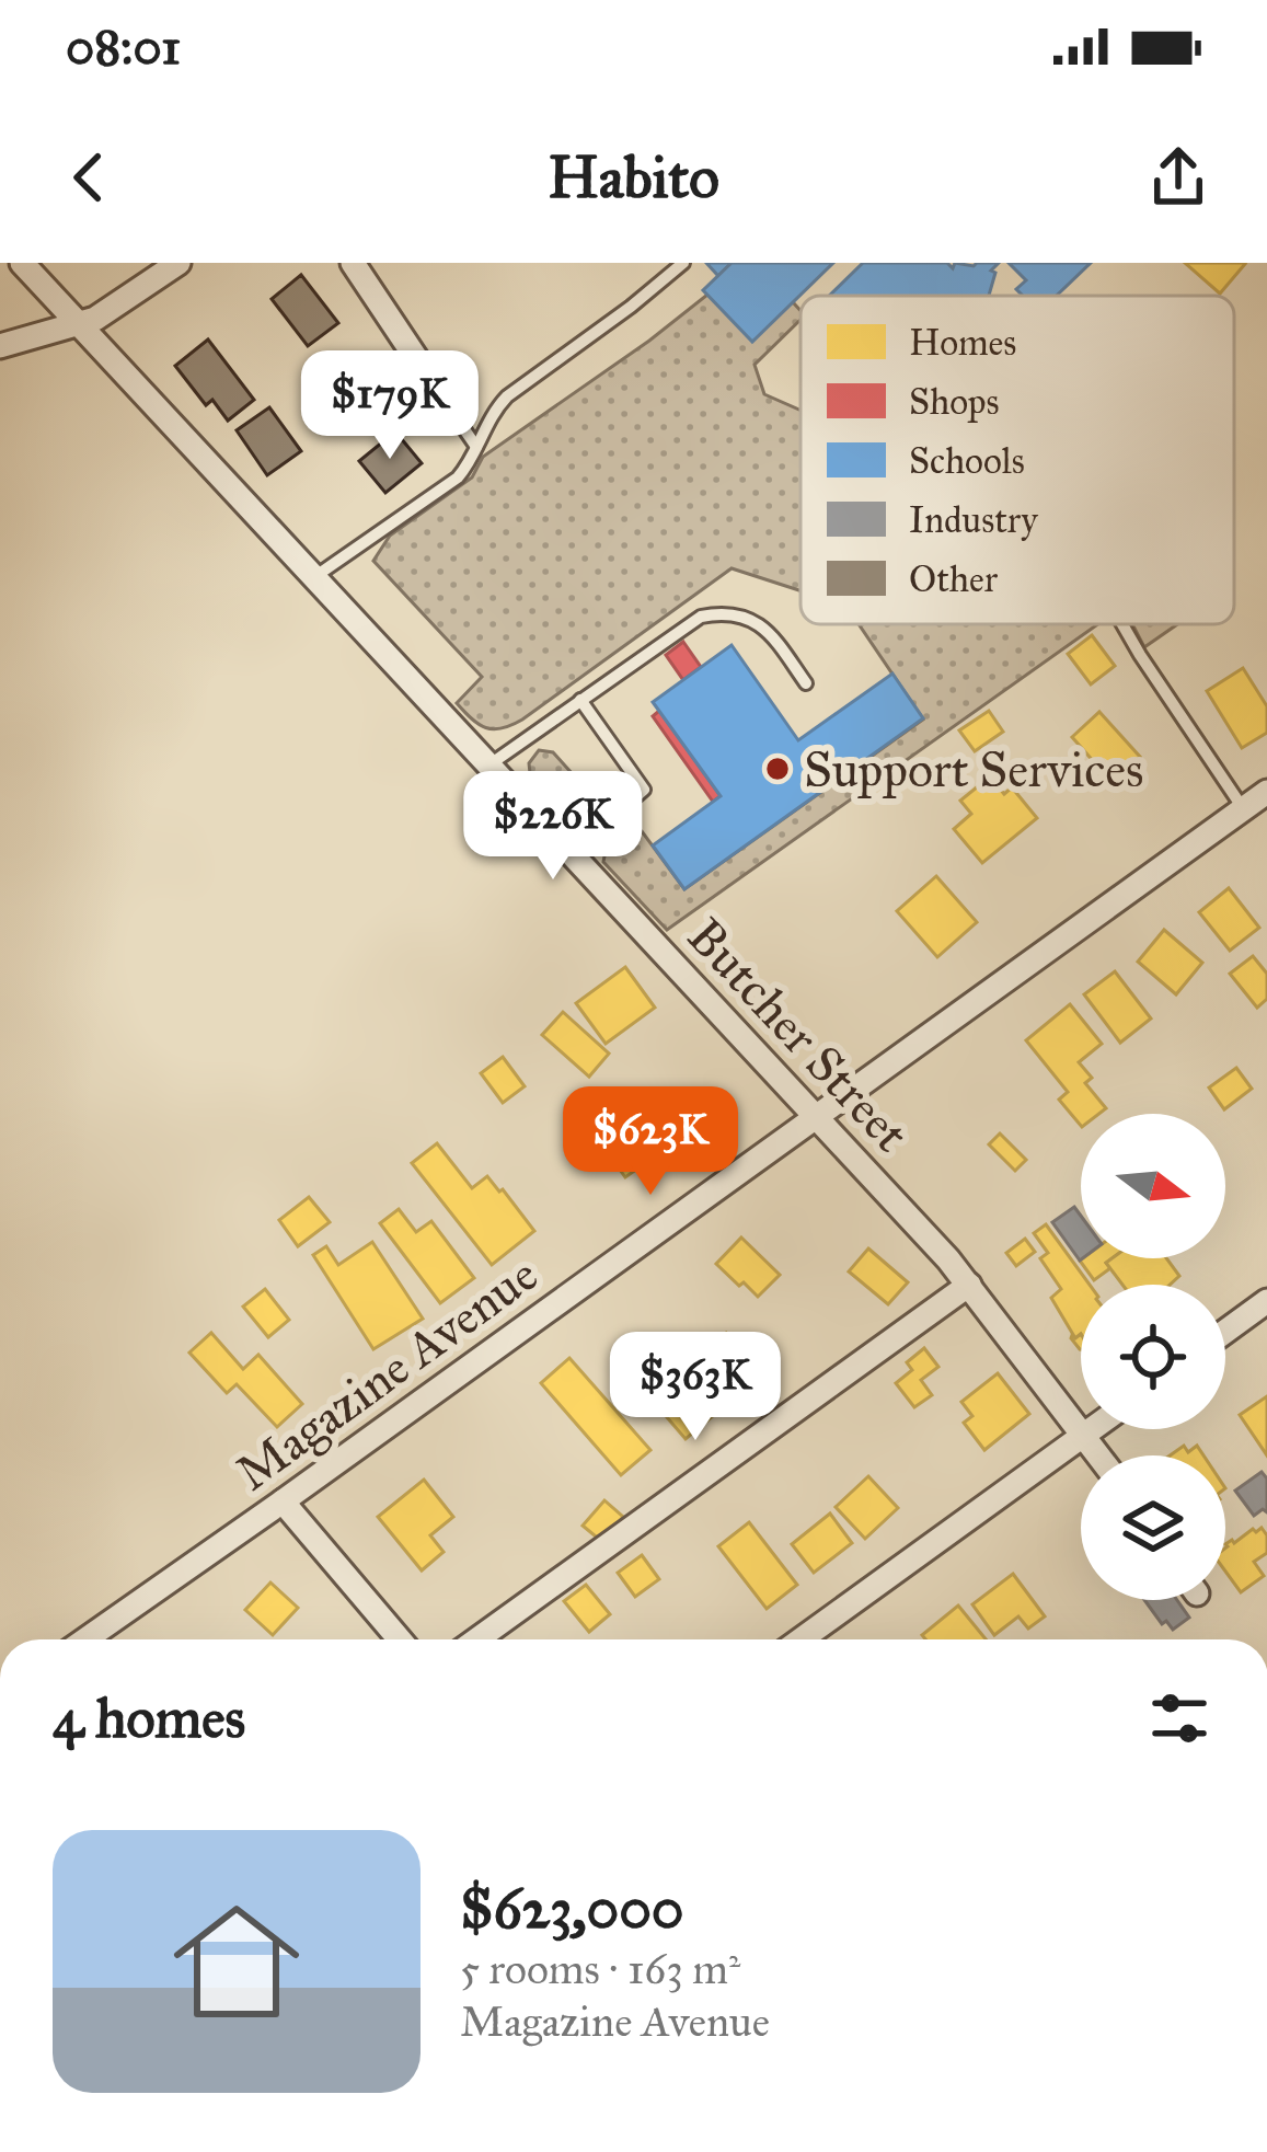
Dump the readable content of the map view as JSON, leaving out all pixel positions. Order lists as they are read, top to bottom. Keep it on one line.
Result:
{"streets":{"street":["Butcher Street","Magazine Avenue"]},"crossings":[["Butcher Street","Magazine Avenue"]],"places":["Support Services"],"legend":["Homes","Shops","Schools","Industry","Other"],"north":"right","page":{"status":"08:01","header":"Habito","price":["$179K","$226K","$623K","$363K"],"heading":"4 homes","list":[{"name":"$623,000","note":"5 rooms · 163 m² · Magazine Avenue"}]}}
